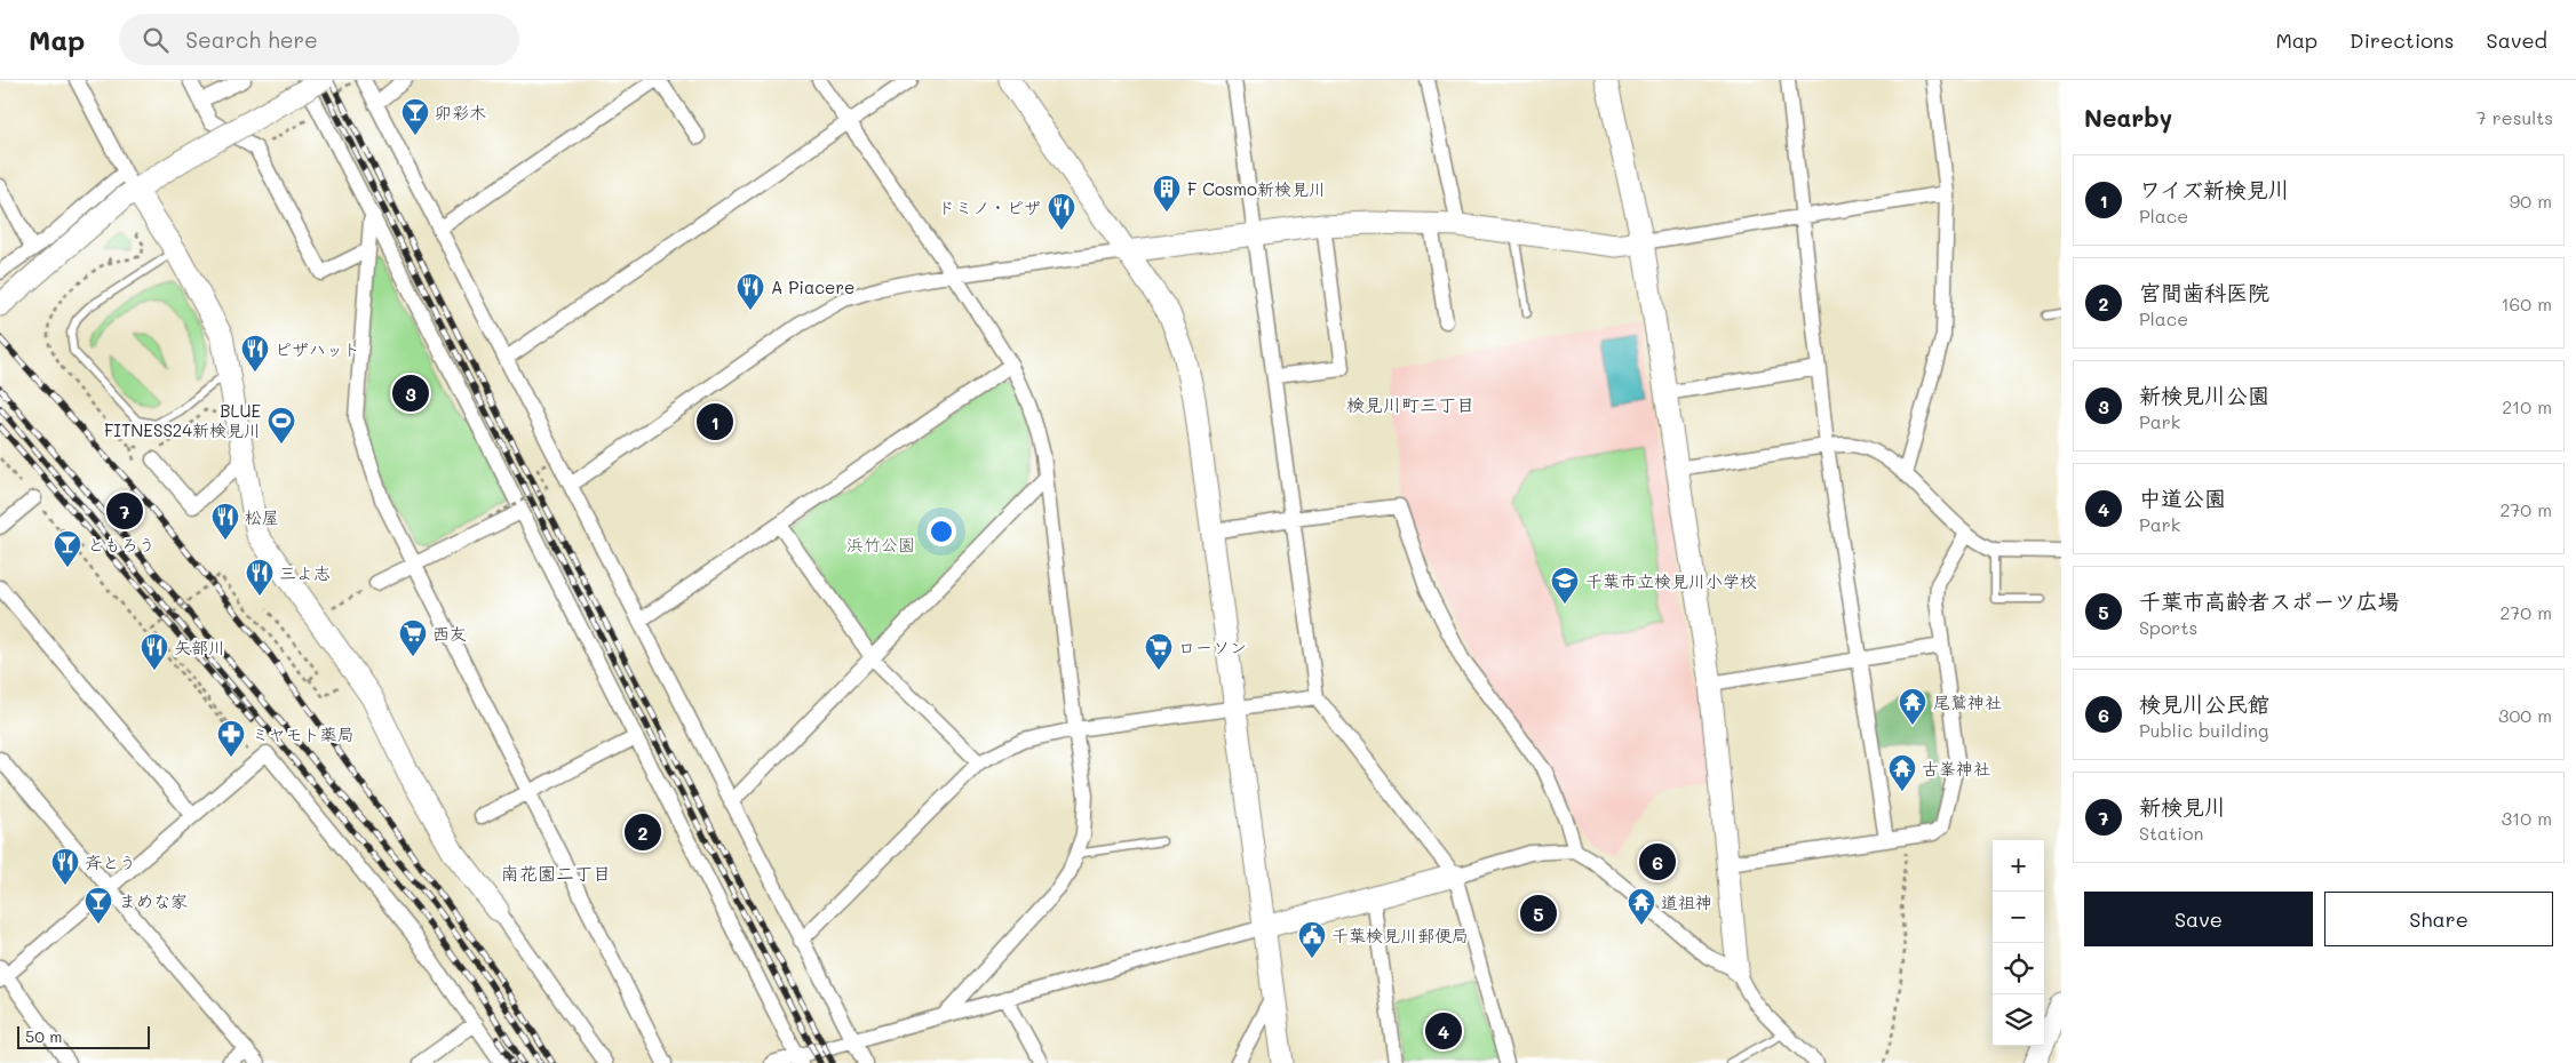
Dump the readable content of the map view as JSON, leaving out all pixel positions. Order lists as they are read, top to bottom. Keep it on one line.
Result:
{"districts":["検見川町三丁目","南花園二丁目"],"parks":["浜竹公園"],"places":{"bar":["卯彩木","ともろう","まめな家"],"building":["F Cosmo新検見川"],"restaurant":["ドミノ・ピザ","A Piacere","ピザハット","松屋","三よ志","矢部川","斉とう"],"sports":["BLUE FITNESS24新検見川"],"school or university":["千葉市立検見川小学校"],"supermarket":["西友","ローソン"],"temple":["尾鷲神社","古峯神社","道祖神"],"pharmacy":["ミヤモト薬局"],"public building":["千葉検見川郵便局"]},"scale_bar":"50 m","page":{"header":"Map","search":"Search here","nav":["Map","Directions","Saved"],"heading":["Nearby","7 results"],"list":[{"mark":"1","name":"ワイズ新検見川","note":"Place","value":"90 m"},{"mark":"2","name":"宮間歯科医院","note":"Place","value":"160 m"},{"mark":"3","name":"新検見川公園","note":"Park","value":"210 m"},{"mark":"4","name":"中道公園","note":"Park","value":"270 m"},{"mark":"5","name":"千葉市高齢者スポーツ広場","note":"Sports","value":"270 m"},{"mark":"6","name":"検見川公民館","note":"Public building","value":"300 m"},{"mark":"7","name":"新検見川","note":"Station","value":"310 m"}],"pins":["3","1","7","2","6","5","4"],"map_buttons":["+","−"],"buttons":["Save","Share"],"scale":"50 m"}}
